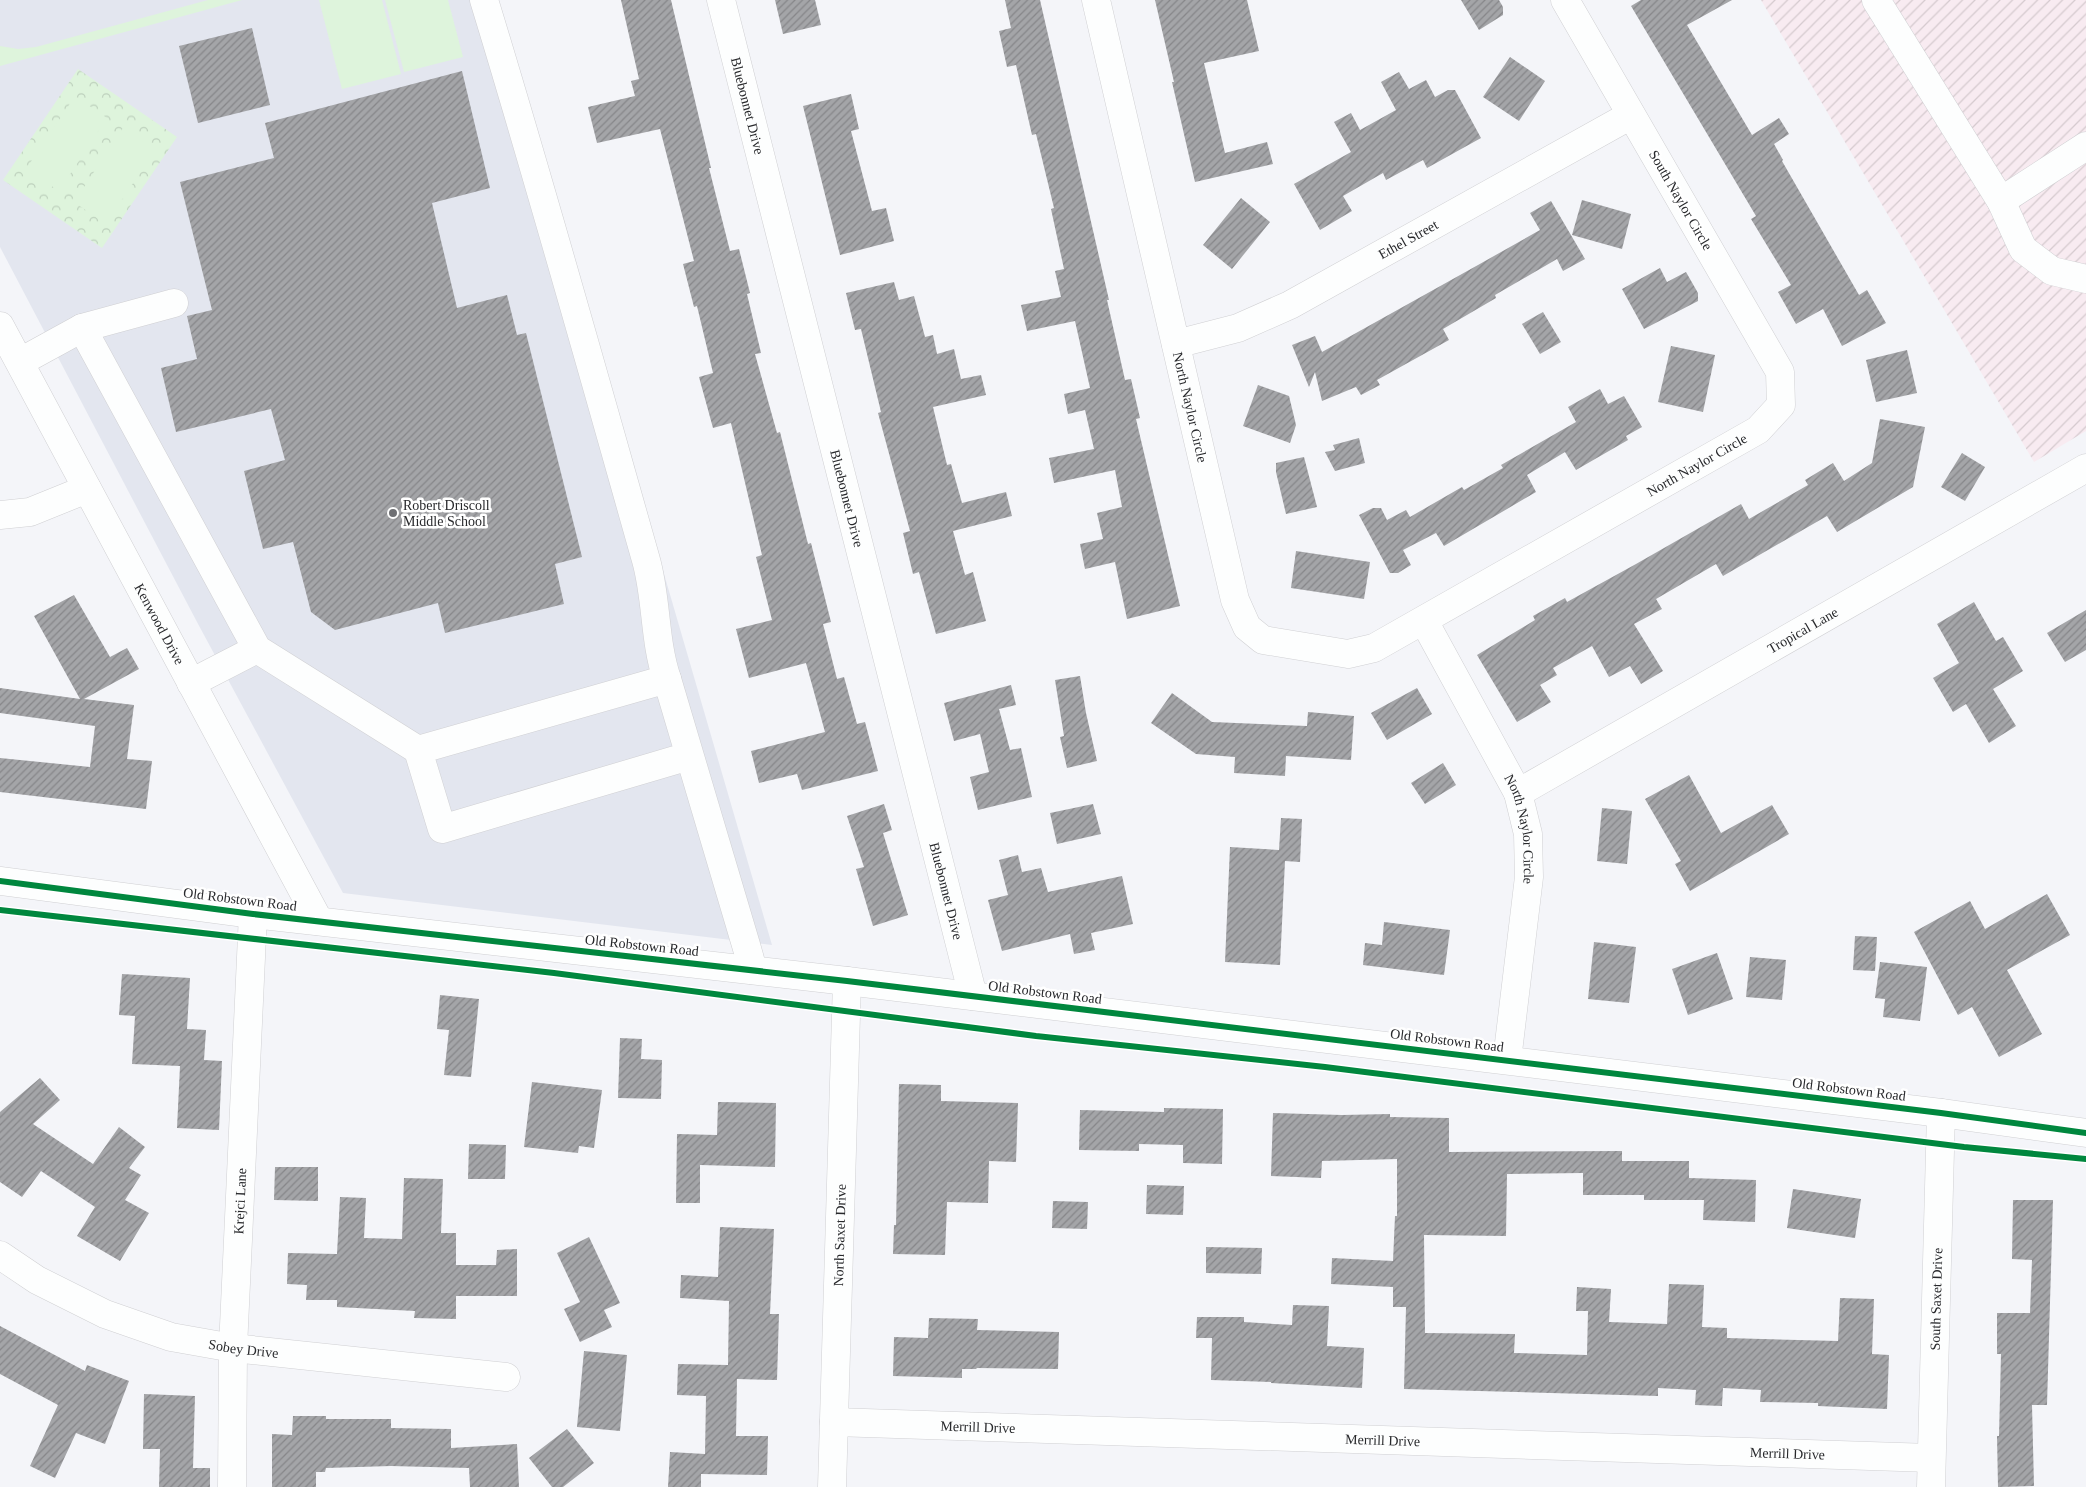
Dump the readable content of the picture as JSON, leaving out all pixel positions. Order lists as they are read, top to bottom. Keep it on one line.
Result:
{"streets":{"street":["Bluebonnet Drive","South Naylor Circle","Ethel Street","North Naylor Circle","Kenwood Drive","Tropical Lane","Old Robstown Road","Krejci Lane","North Saxet Drive","South Saxet Drive","Sobey Drive","Merrill Drive"]},"crossings":[["Bluebonnet Drive","Old Robstown Road"],["South Naylor Circle","Ethel Street"],["South Naylor Circle","North Naylor Circle"],["Ethel Street","North Naylor Circle"],["North Naylor Circle","Tropical Lane"],["North Naylor Circle","Old Robstown Road"],["Kenwood Drive","Old Robstown Road"],["Old Robstown Road","Krejci Lane"],["Old Robstown Road","North Saxet Drive"],["Old Robstown Road","South Saxet Drive"],["Krejci Lane","Sobey Drive"],["North Saxet Drive","Merrill Drive"],["South Saxet Drive","Merrill Drive"]],"places":["Robert Driscoll Middle School"]}
